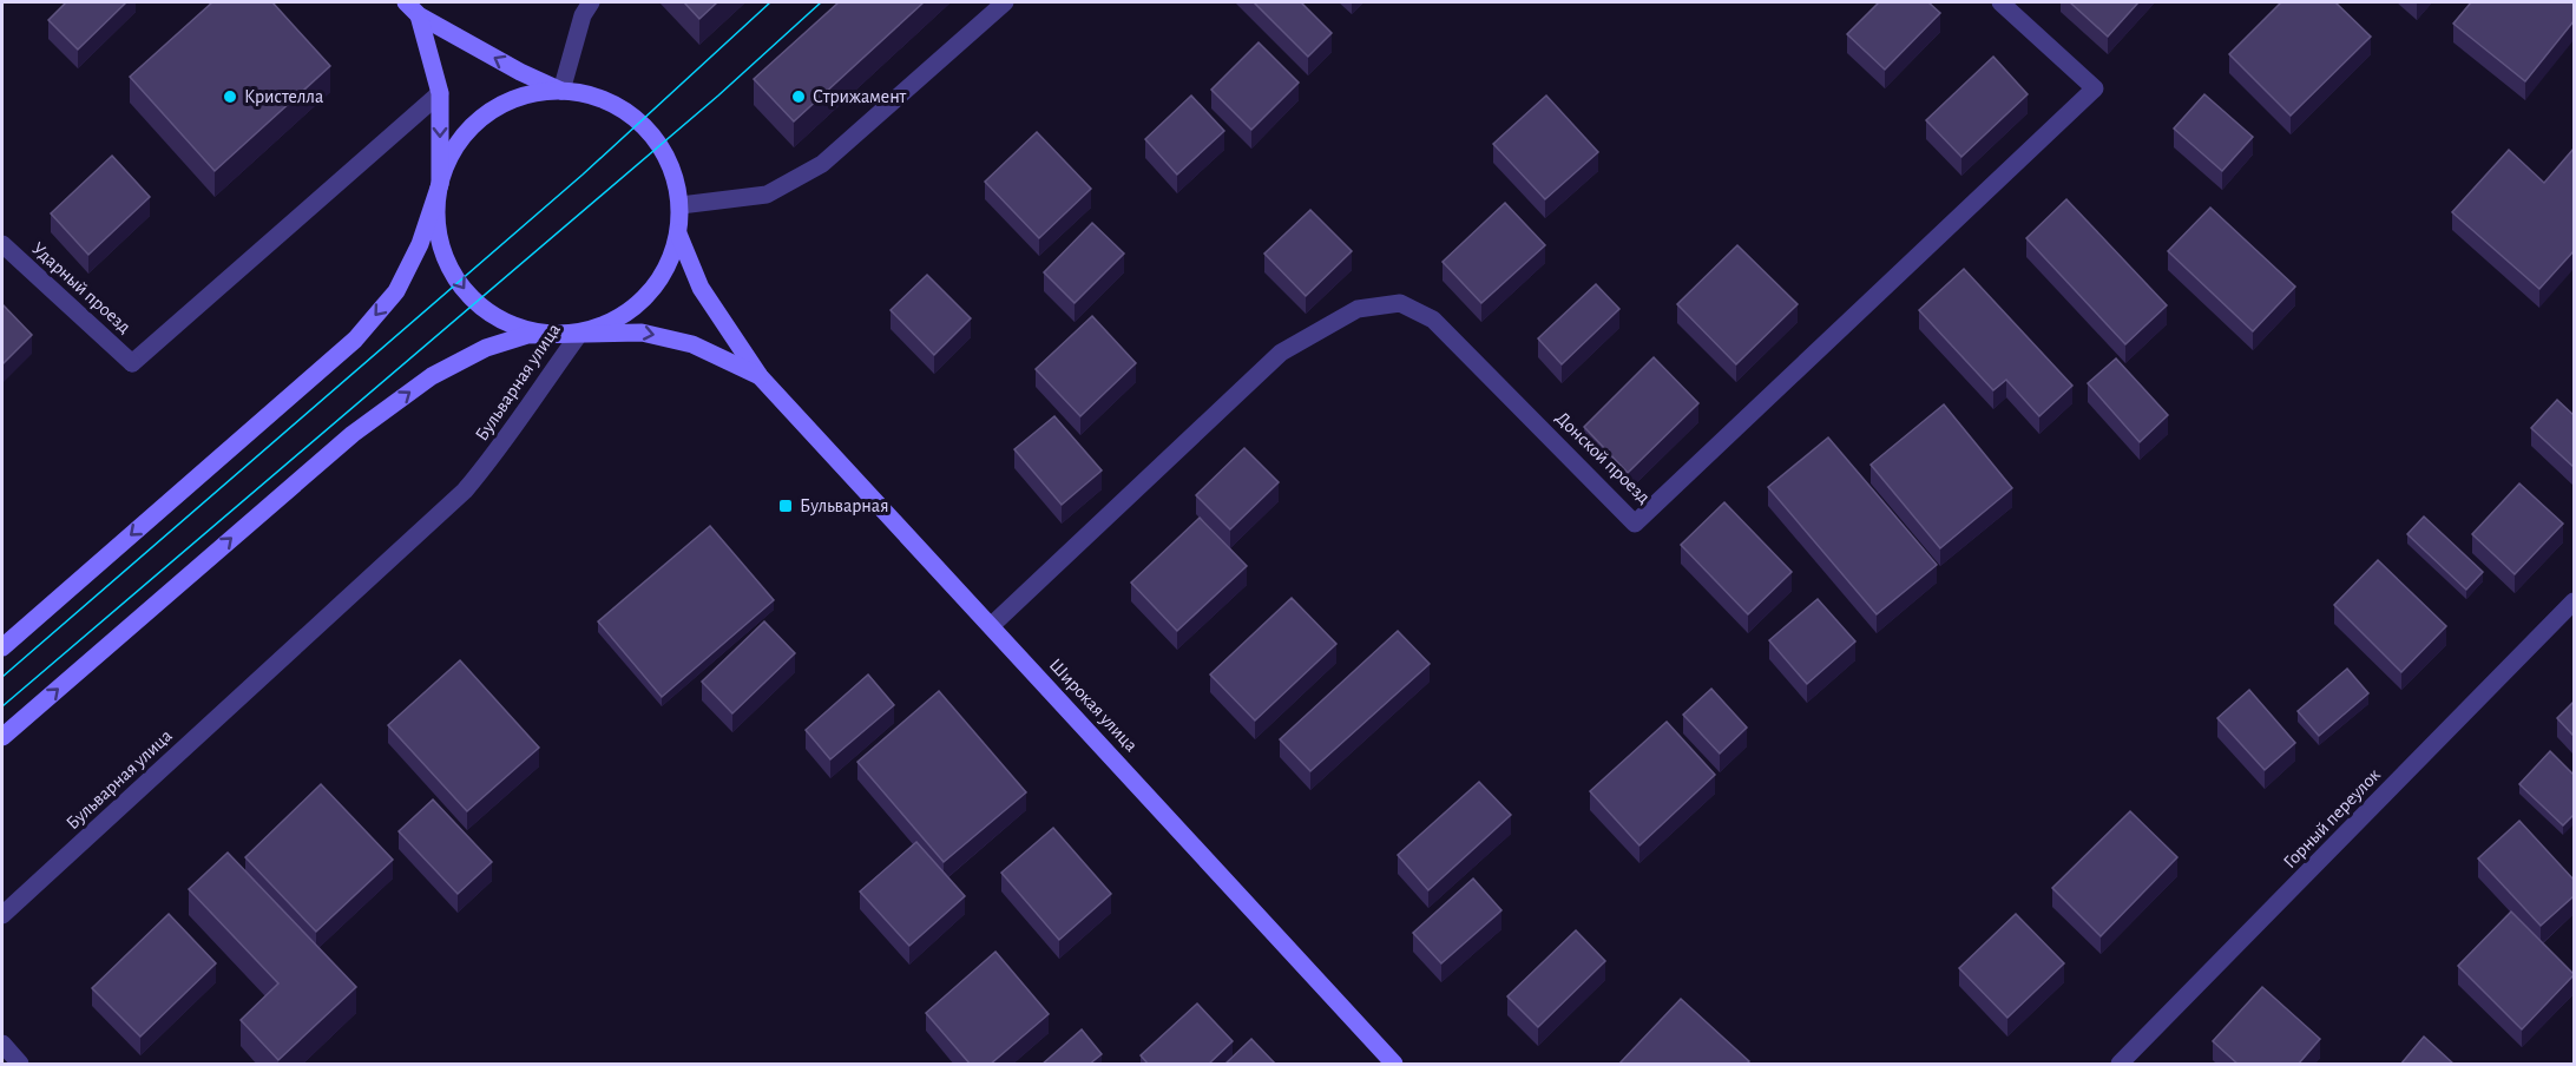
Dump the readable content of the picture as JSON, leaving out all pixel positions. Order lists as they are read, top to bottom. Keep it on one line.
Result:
{"streets":{"main road":["Бульварная улица","Широкая улица"],"street":["Ударный проезд","Донской проезд","Горный переулок"]},"crossings":[["Бульварная улица","Широкая улица"],["Донской проезд","Широкая улица"]],"places":{"other":["Кристелла","Стрижамент"],"transit":["Бульварная"]}}
